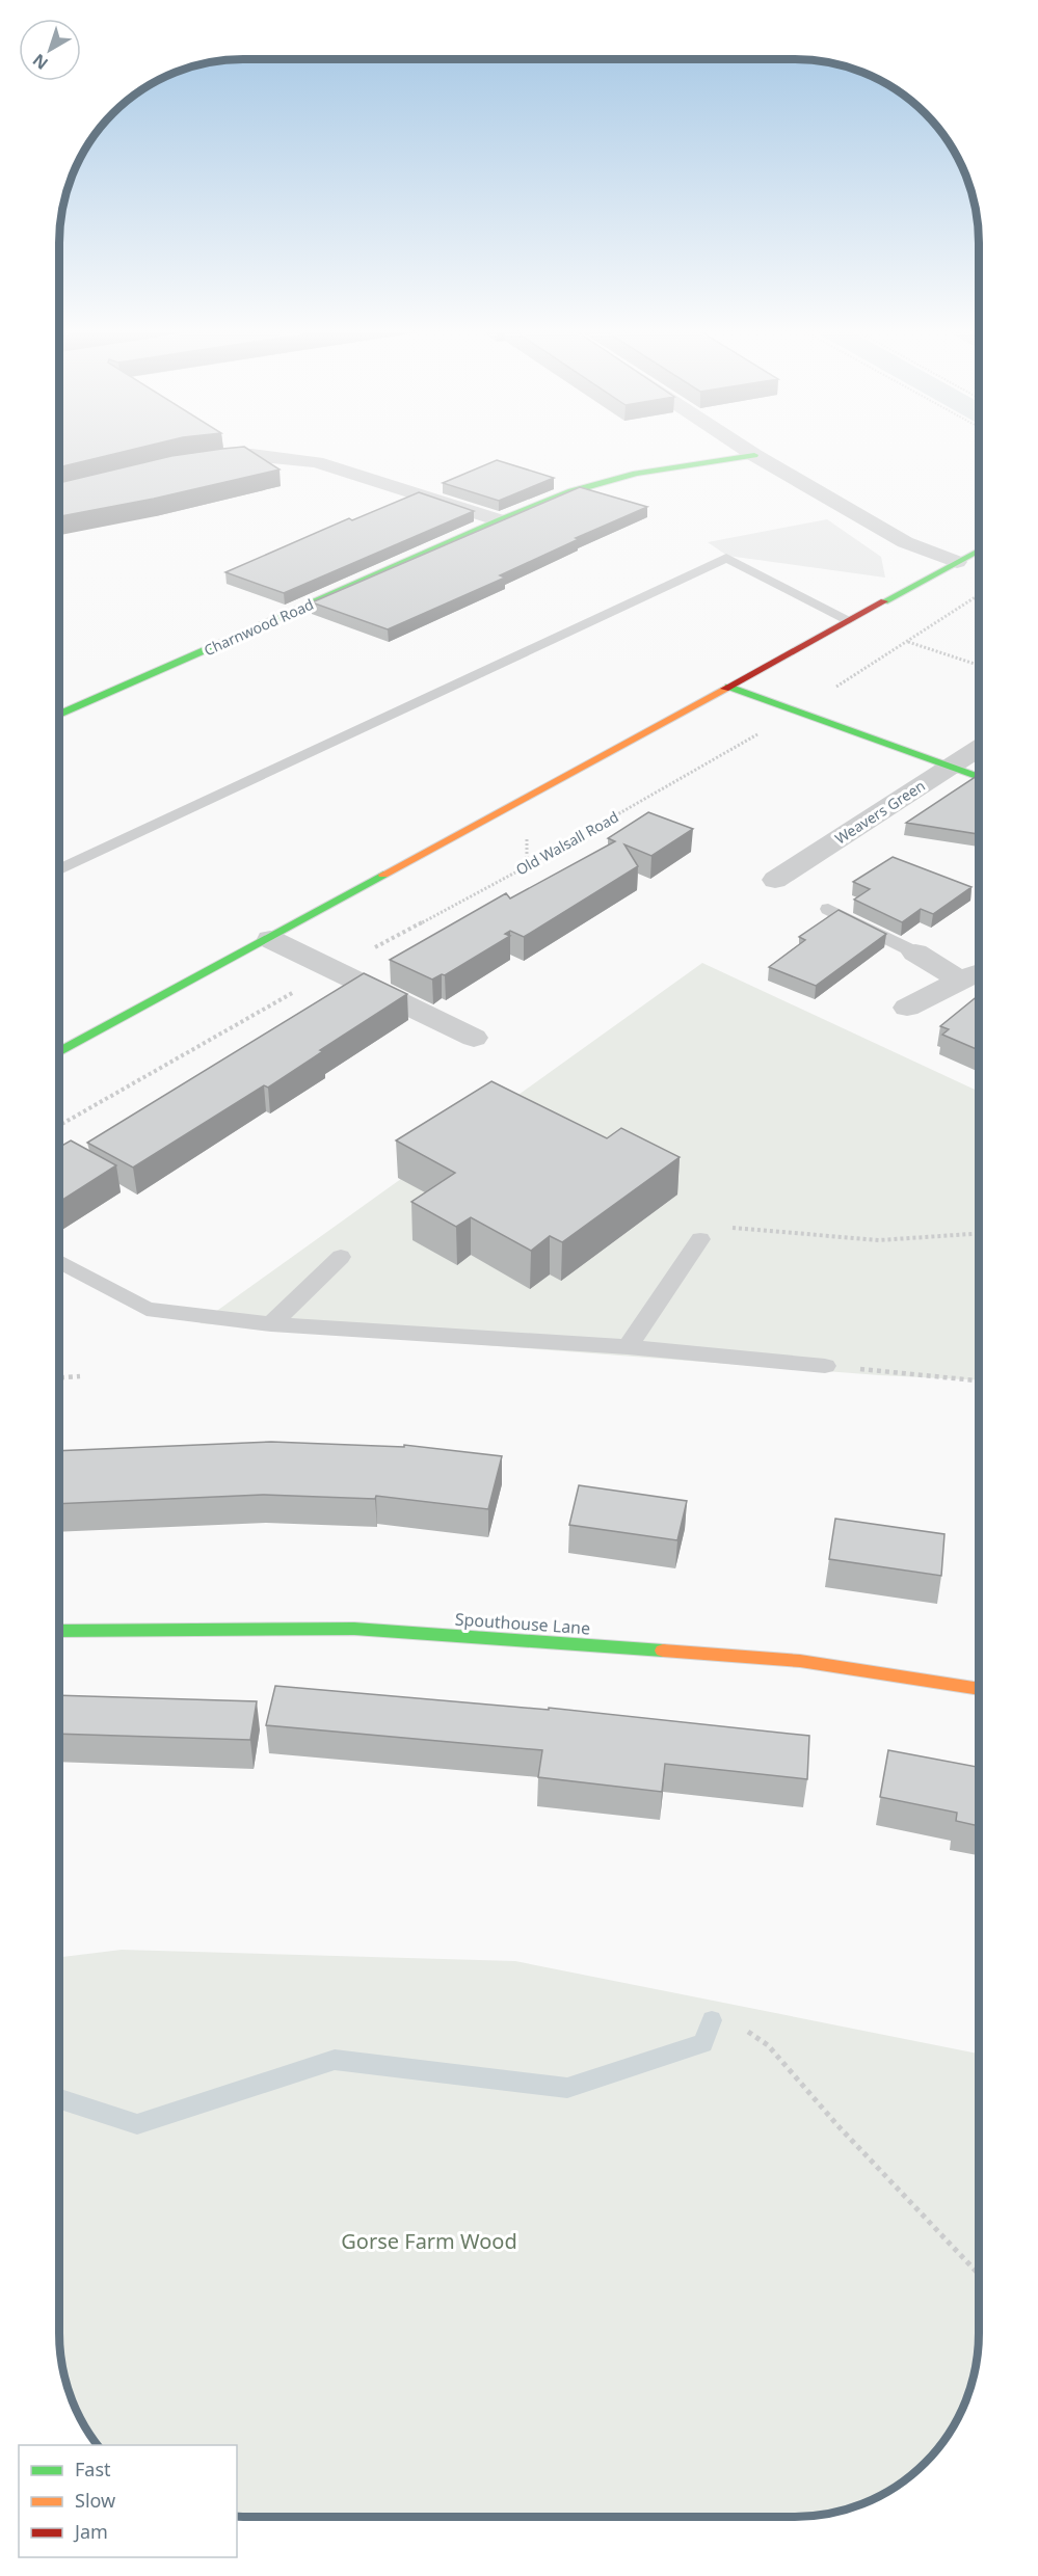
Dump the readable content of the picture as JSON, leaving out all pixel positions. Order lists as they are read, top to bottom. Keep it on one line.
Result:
{"streets":{"street":["Charnwood Road","Weavers Green","Spouthouse Lane"],"path":["Old Walsall Road"]},"parks":["Gorse Farm Wood"],"legend":["Fast","Slow","Jam"],"north":"bottom left"}
